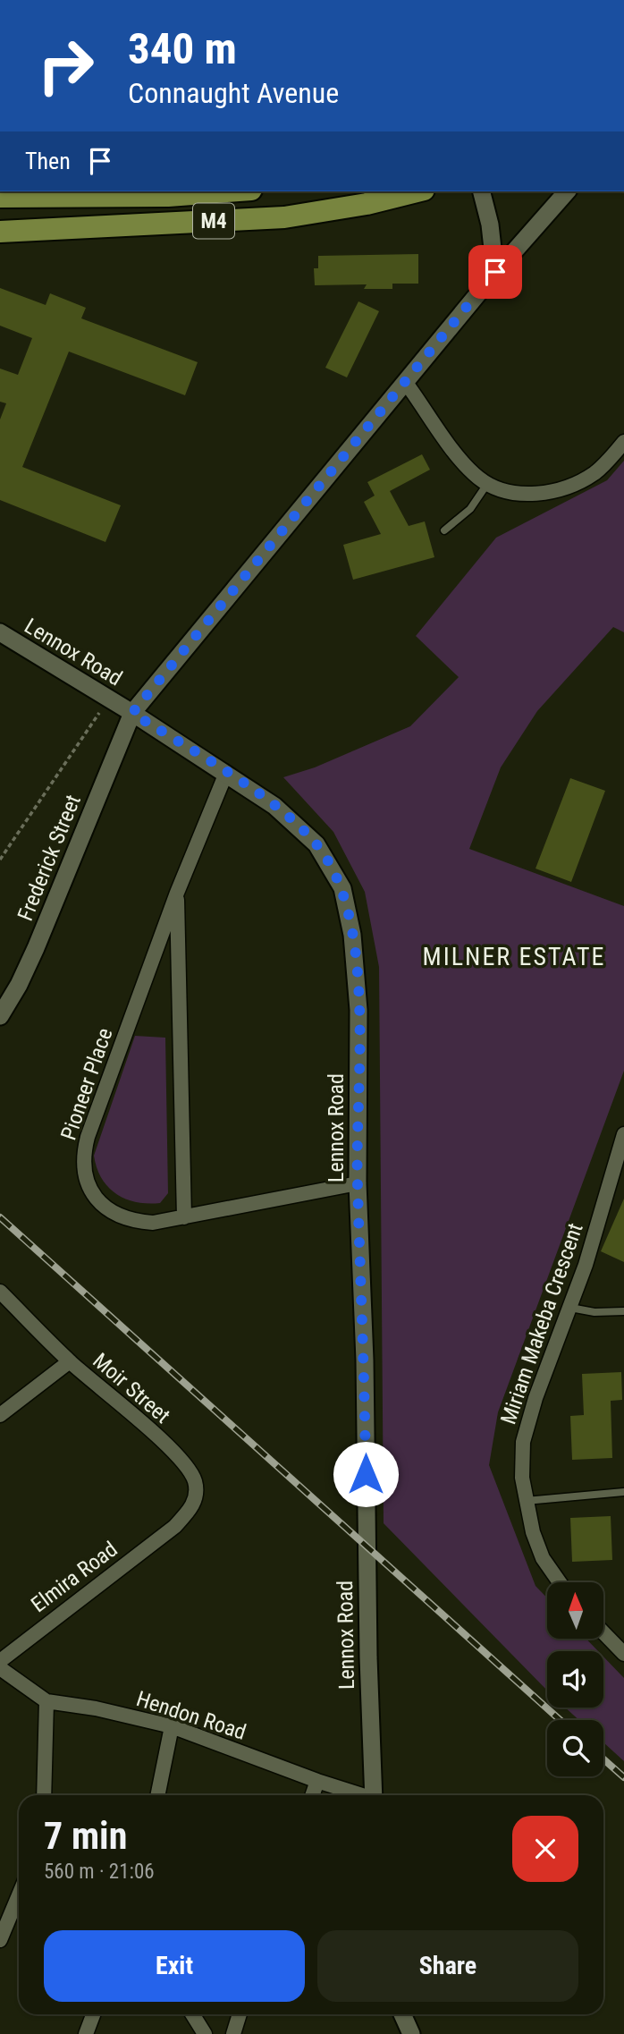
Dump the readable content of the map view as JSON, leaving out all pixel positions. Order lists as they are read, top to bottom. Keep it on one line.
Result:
{"streets":{"main road":["M4"],"street":["Lennox Road","Frederick Street","Pioneer Place","Miriam Makeba Crescent","Moir Street","Elmira Road","Hendon Road"]},"crossings":[["Lennox Road","Frederick Street"],["Lennox Road","Pioneer Place"],["Moir Street","Elmira Road"]],"districts":["MILNER ESTATE"],"north":"top","page":{"turn":["340 m","Connaught Avenue"],"then":"Then","heading":["7 min","560 m · 21:06"],"buttons":["Exit","Share"]}}
